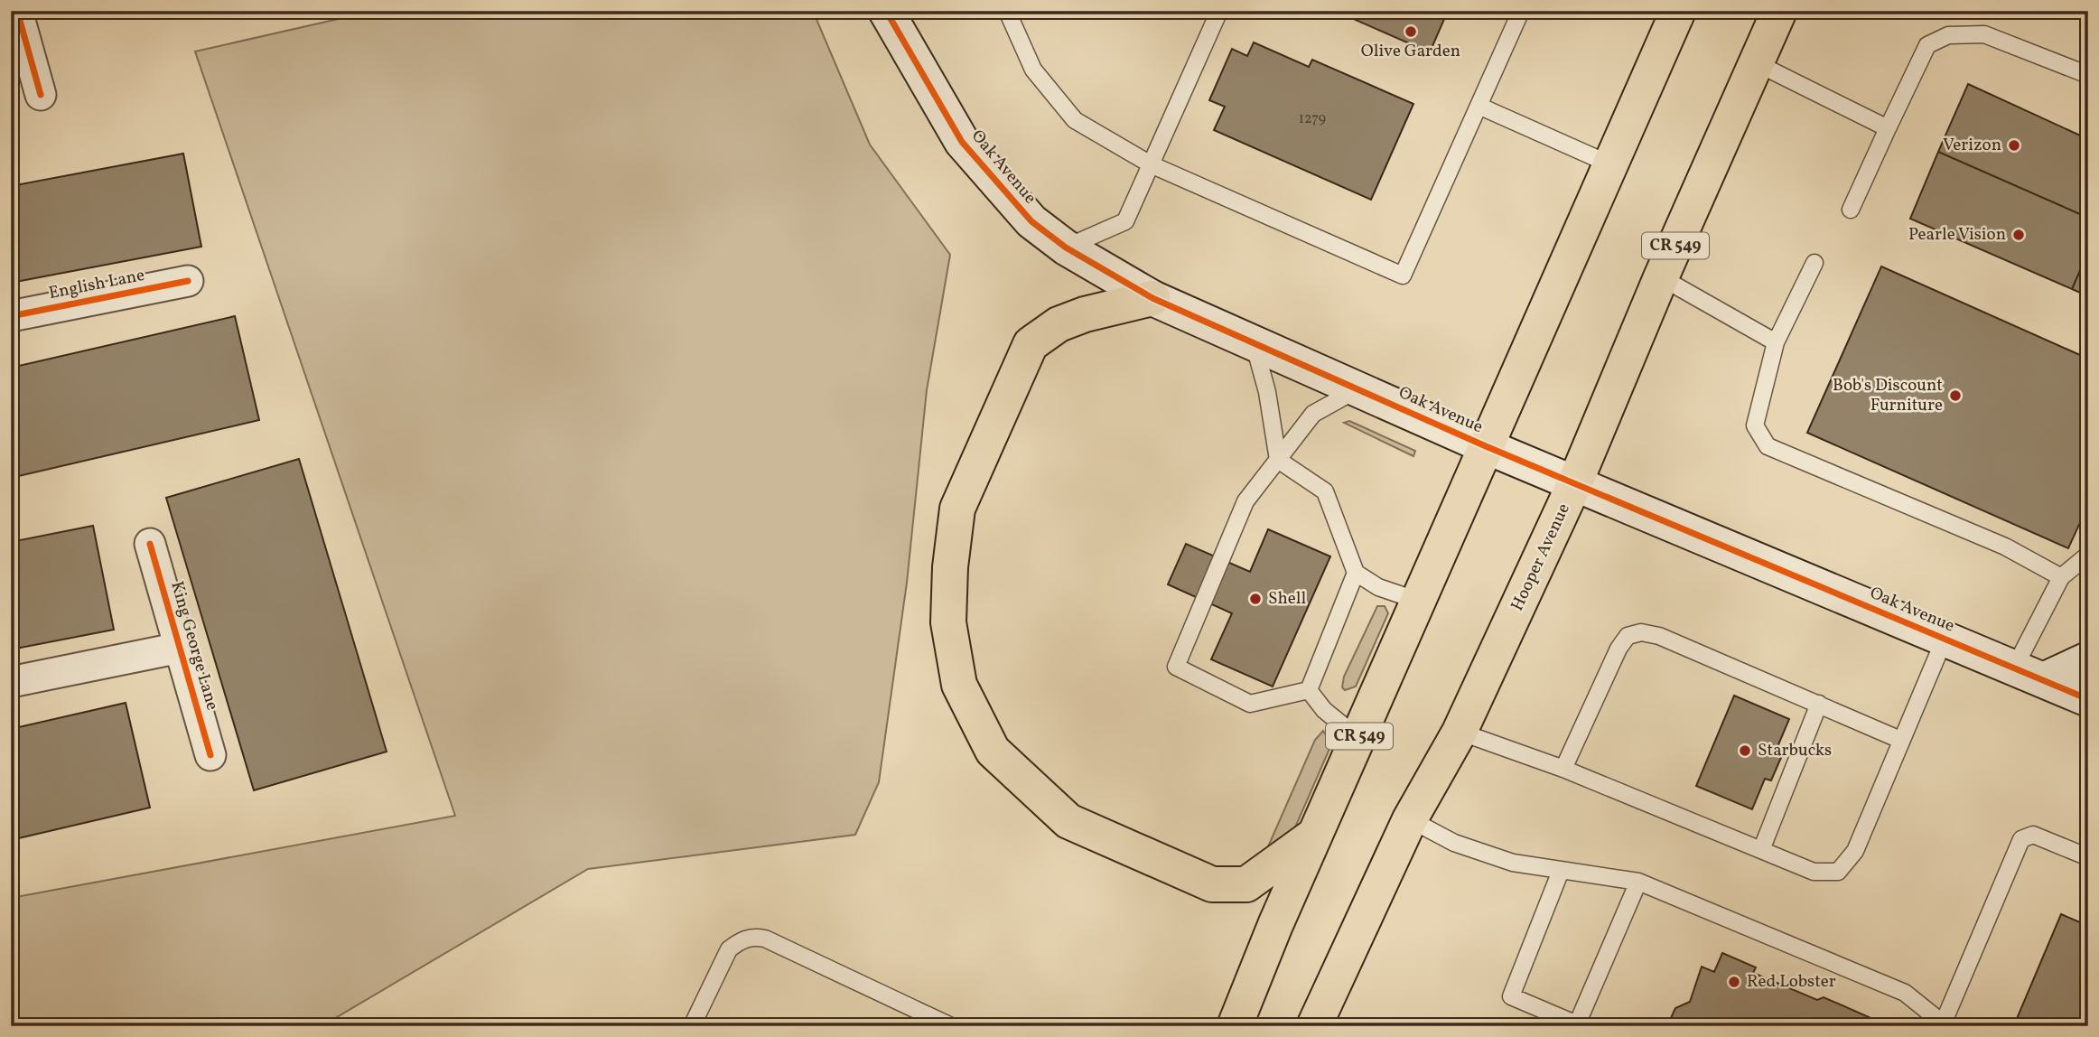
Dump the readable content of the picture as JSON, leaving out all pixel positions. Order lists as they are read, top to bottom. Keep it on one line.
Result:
{"streets":{"main road":["CR 549","Hooper Avenue"],"street":["Oak Avenue","English Lane","King George Lane"]},"crossings":[["Oak Avenue","CR 549"],["Oak Avenue","Hooper Avenue"]],"places":["Olive Garden","Verizon","Pearle Vision","Bob's Discount Furniture","Shell","Starbucks","Red Lobster"],"house_numbers":["1279"]}
